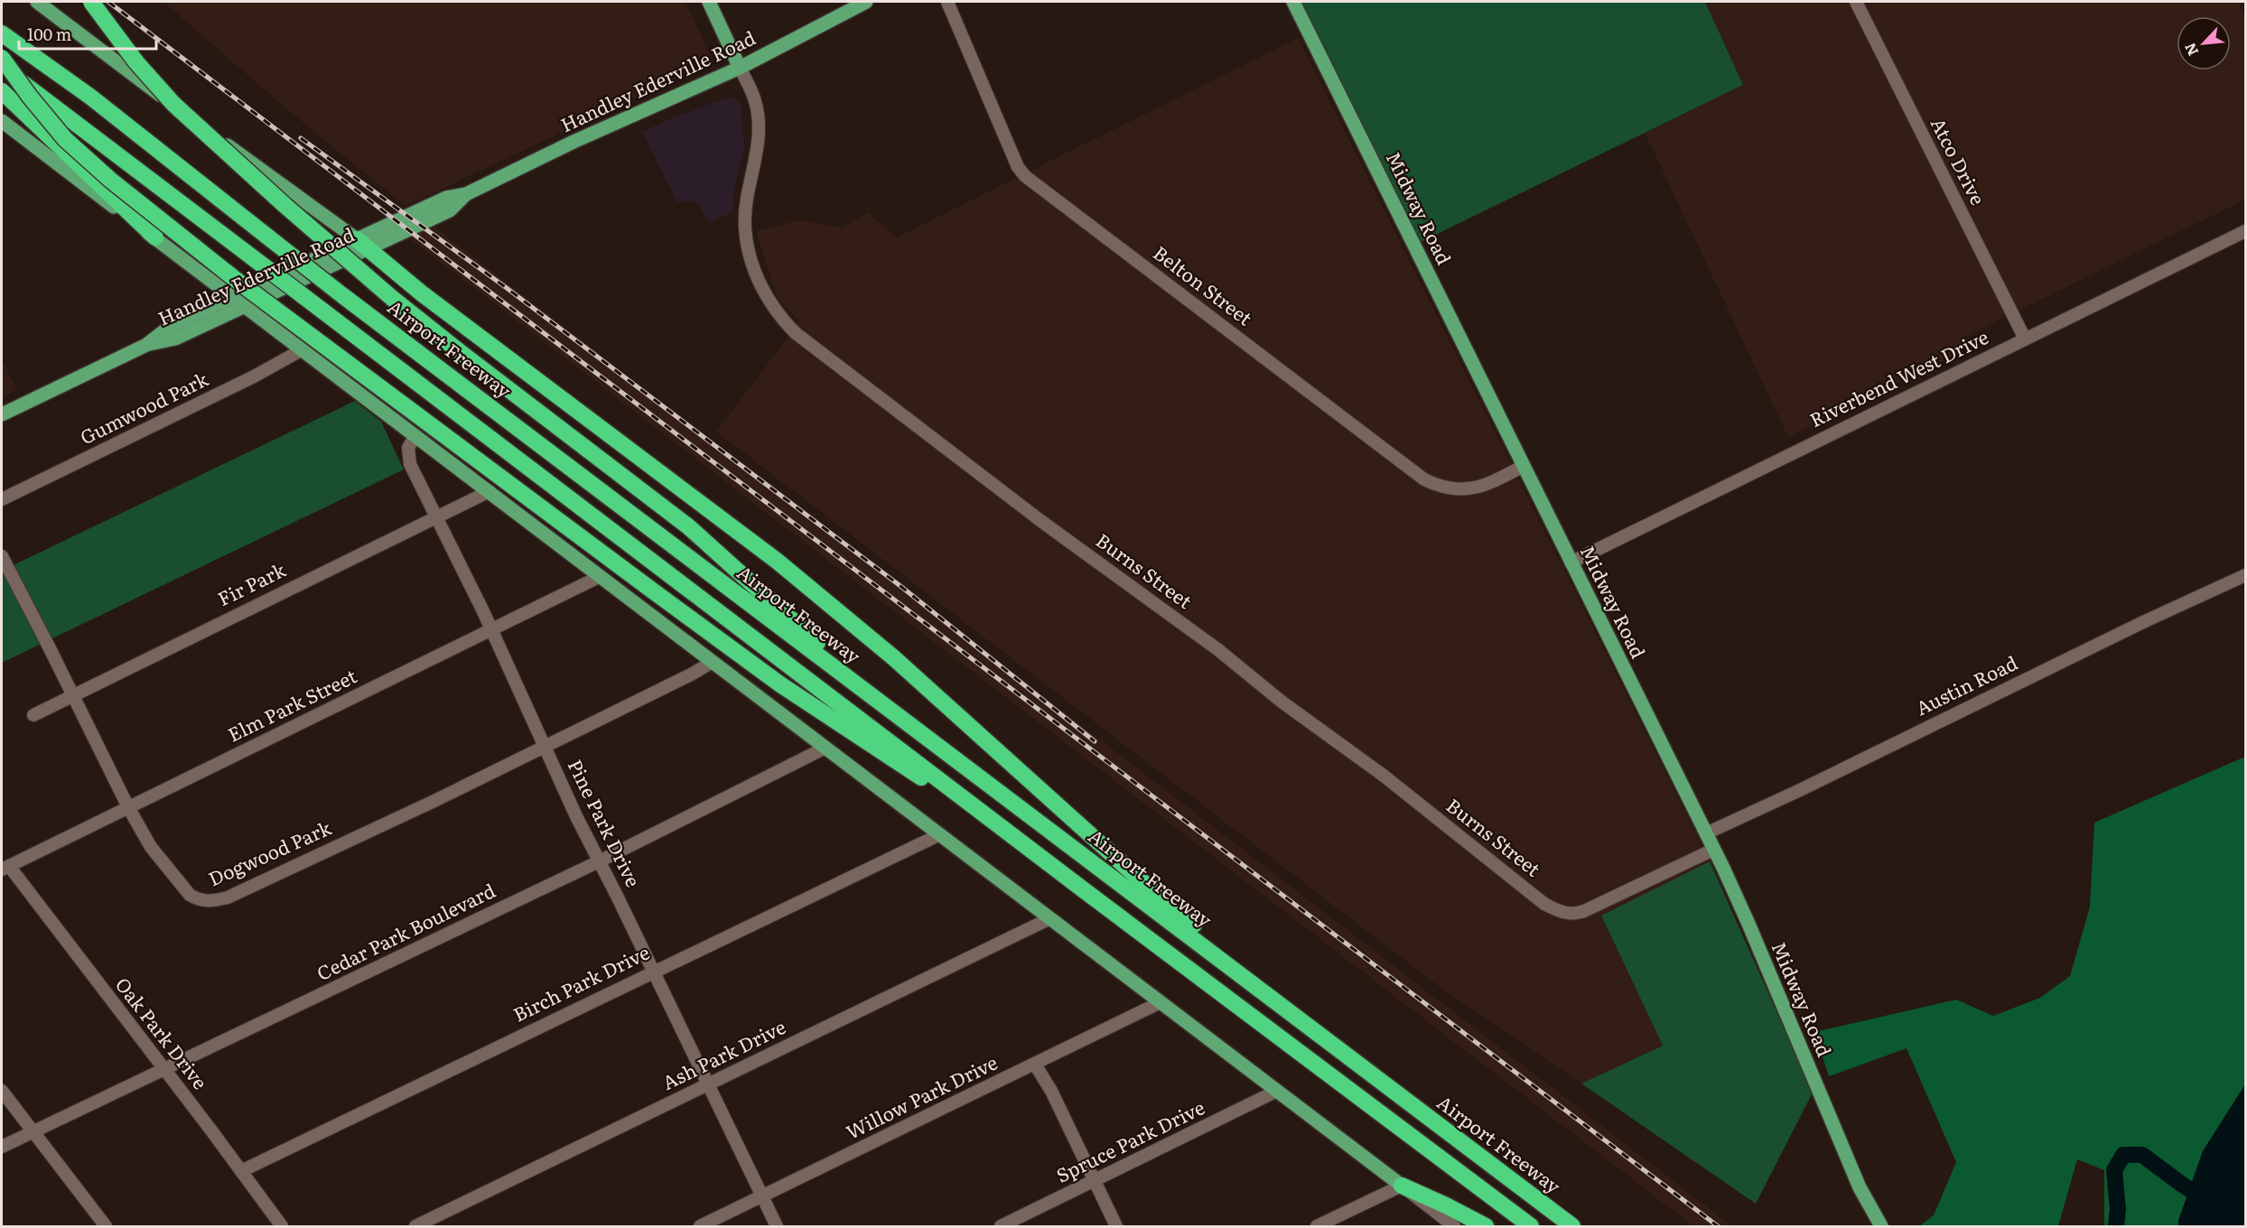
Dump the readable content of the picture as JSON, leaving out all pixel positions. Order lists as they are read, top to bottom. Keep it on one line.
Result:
{"streets":{"highway":["Airport Freeway"],"main road":["Handley Ederville Road","Midway Road"],"street":["Atco Drive","Belton Street","Riverbend West Drive","Gumwood Park","Burns Street","Fir Park","Austin Road","Elm Park Street","Pine Park Drive","Dogwood Park","Cedar Park Boulevard","Birch Park Drive","Oak Park Drive","Ash Park Drive","Willow Park Drive","Spruce Park Drive"]},"crossings":[["Handley Ederville Road","Burns Street"],["Atco Drive","Riverbend West Drive"],["Midway Road","Belton Street"],["Midway Road","Riverbend West Drive"],["Midway Road","Burns Street"],["Midway Road","Austin Road"],["Fir Park","Pine Park Drive"],["Fir Park","Dogwood Park"],["Elm Park Street","Pine Park Drive"],["Elm Park Street","Dogwood Park"],["Elm Park Street","Oak Park Drive"],["Pine Park Drive","Dogwood Park"],["Pine Park Drive","Cedar Park Boulevard"],["Pine Park Drive","Birch Park Drive"],["Pine Park Drive","Ash Park Drive"],["Pine Park Drive","Willow Park Drive"],["Cedar Park Boulevard","Oak Park Drive"],["Birch Park Drive","Oak Park Drive"]],"scale_bar":"100 m","north":"bottom left"}
